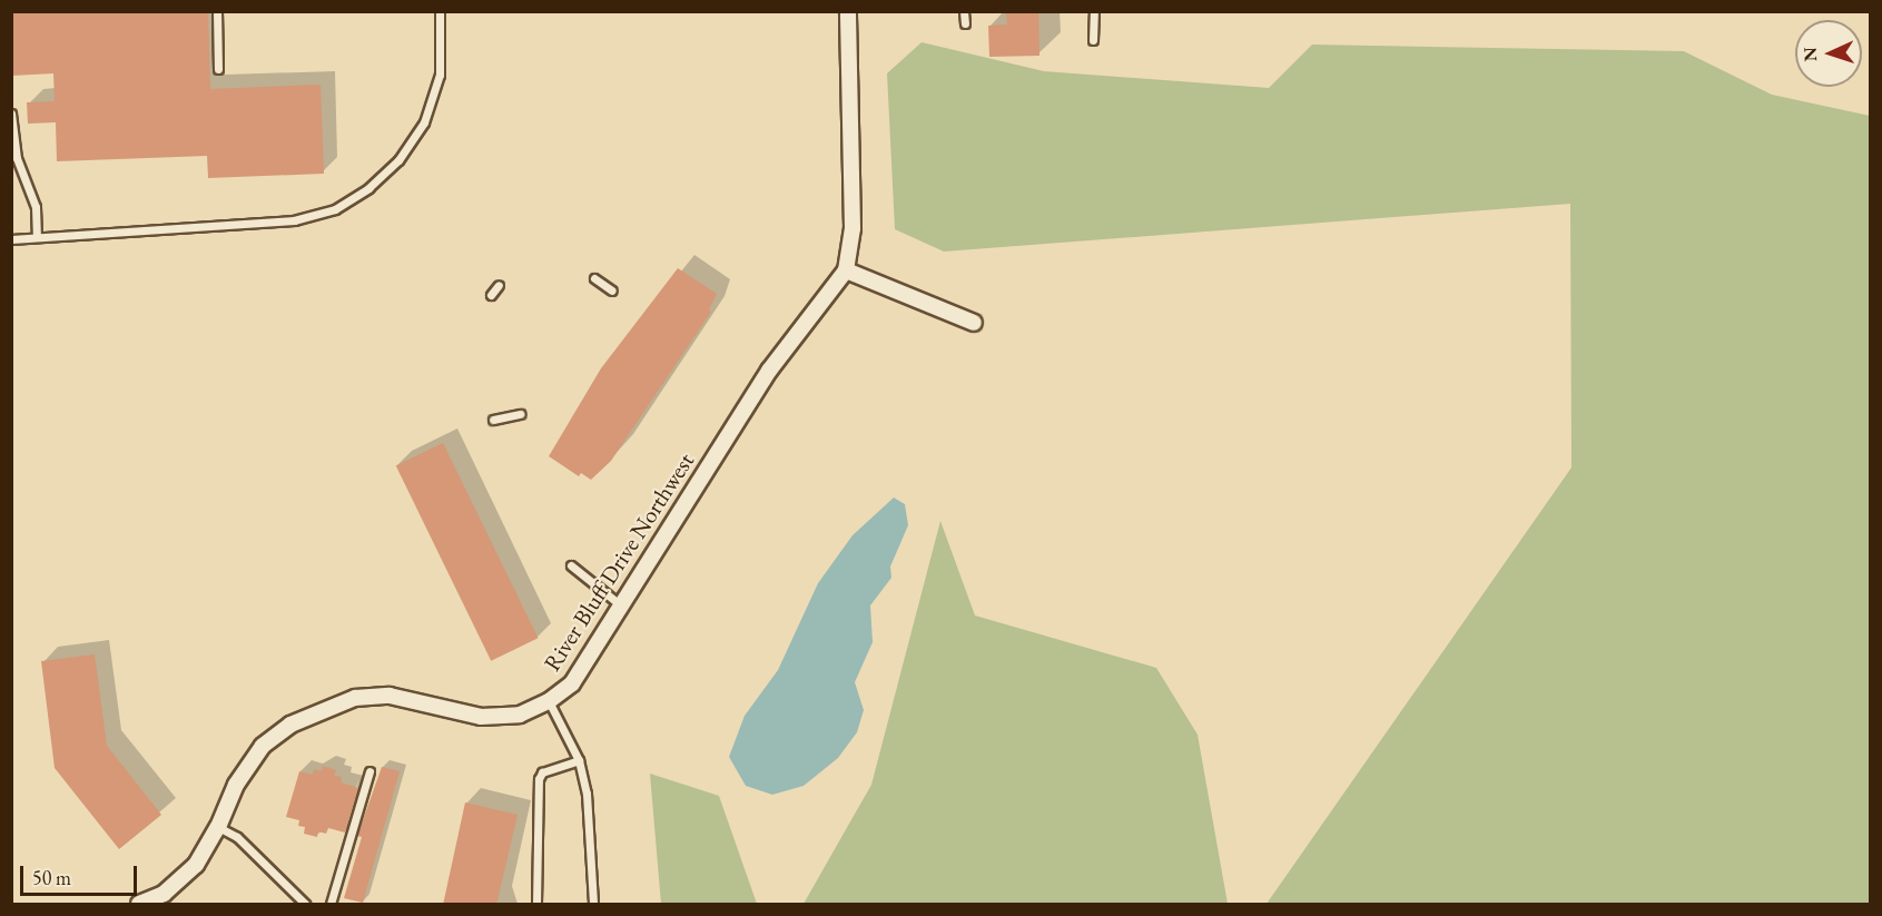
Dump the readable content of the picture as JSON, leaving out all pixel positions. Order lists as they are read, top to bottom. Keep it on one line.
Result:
{"streets":{"street":["River Bluff Drive Northwest"]},"scale_bar":"50 m","north":"left"}
